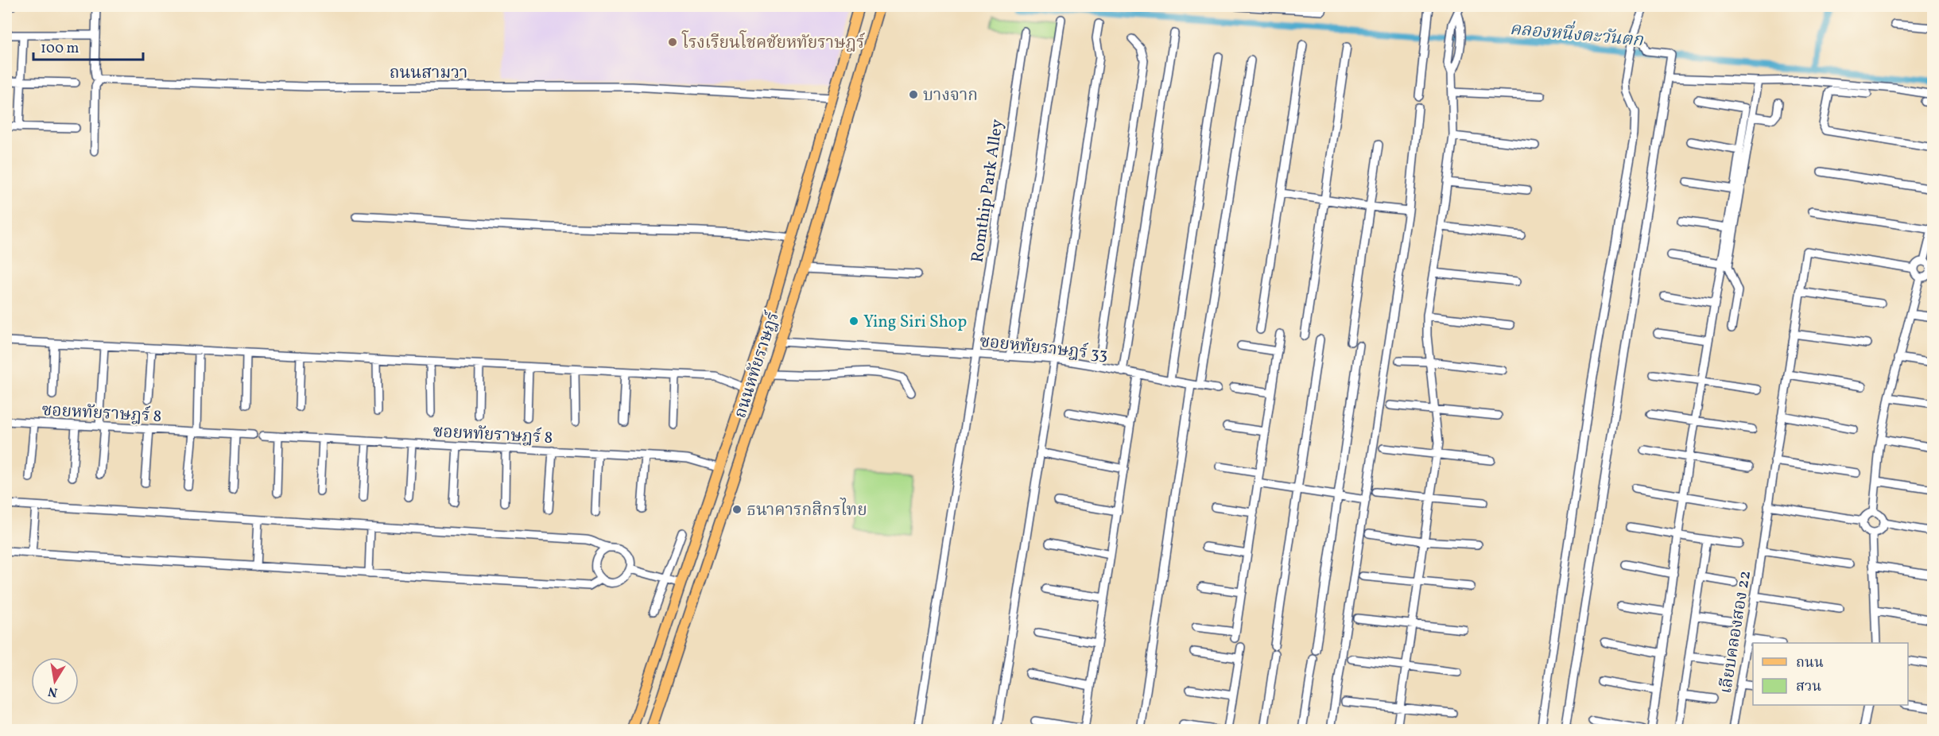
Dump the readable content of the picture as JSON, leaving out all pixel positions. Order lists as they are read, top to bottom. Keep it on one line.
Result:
{"streets":{"main road":["ถนนหทัยราษฎร์"],"street":["ถนนสามวา","Romthip Park Alley","ซอยหทัยราษฎร์ 33","ซอยหทัยราษฎร์ 8","เลียบคลองสอง 22"]},"crossings":[["ถนนสามวา","ถนนหทัยราษฎร์"],["Romthip Park Alley","ซอยหทัยราษฎร์ 33"],["ซอยหทัยราษฎร์ 33","ถนนหทัยราษฎร์"],["ถนนหทัยราษฎร์","ซอยหทัยราษฎร์ 8"]],"water":["คลองหนึ่งตะวันตก"],"places":["โรงเรียนโชคชัยหทัยราษฎร์","บางจาก","Ying Siri Shop","ธนาคารกสิกรไทย"],"legend":["ถนน","สวน"],"scale_bar":"100 m","north":"bottom"}
